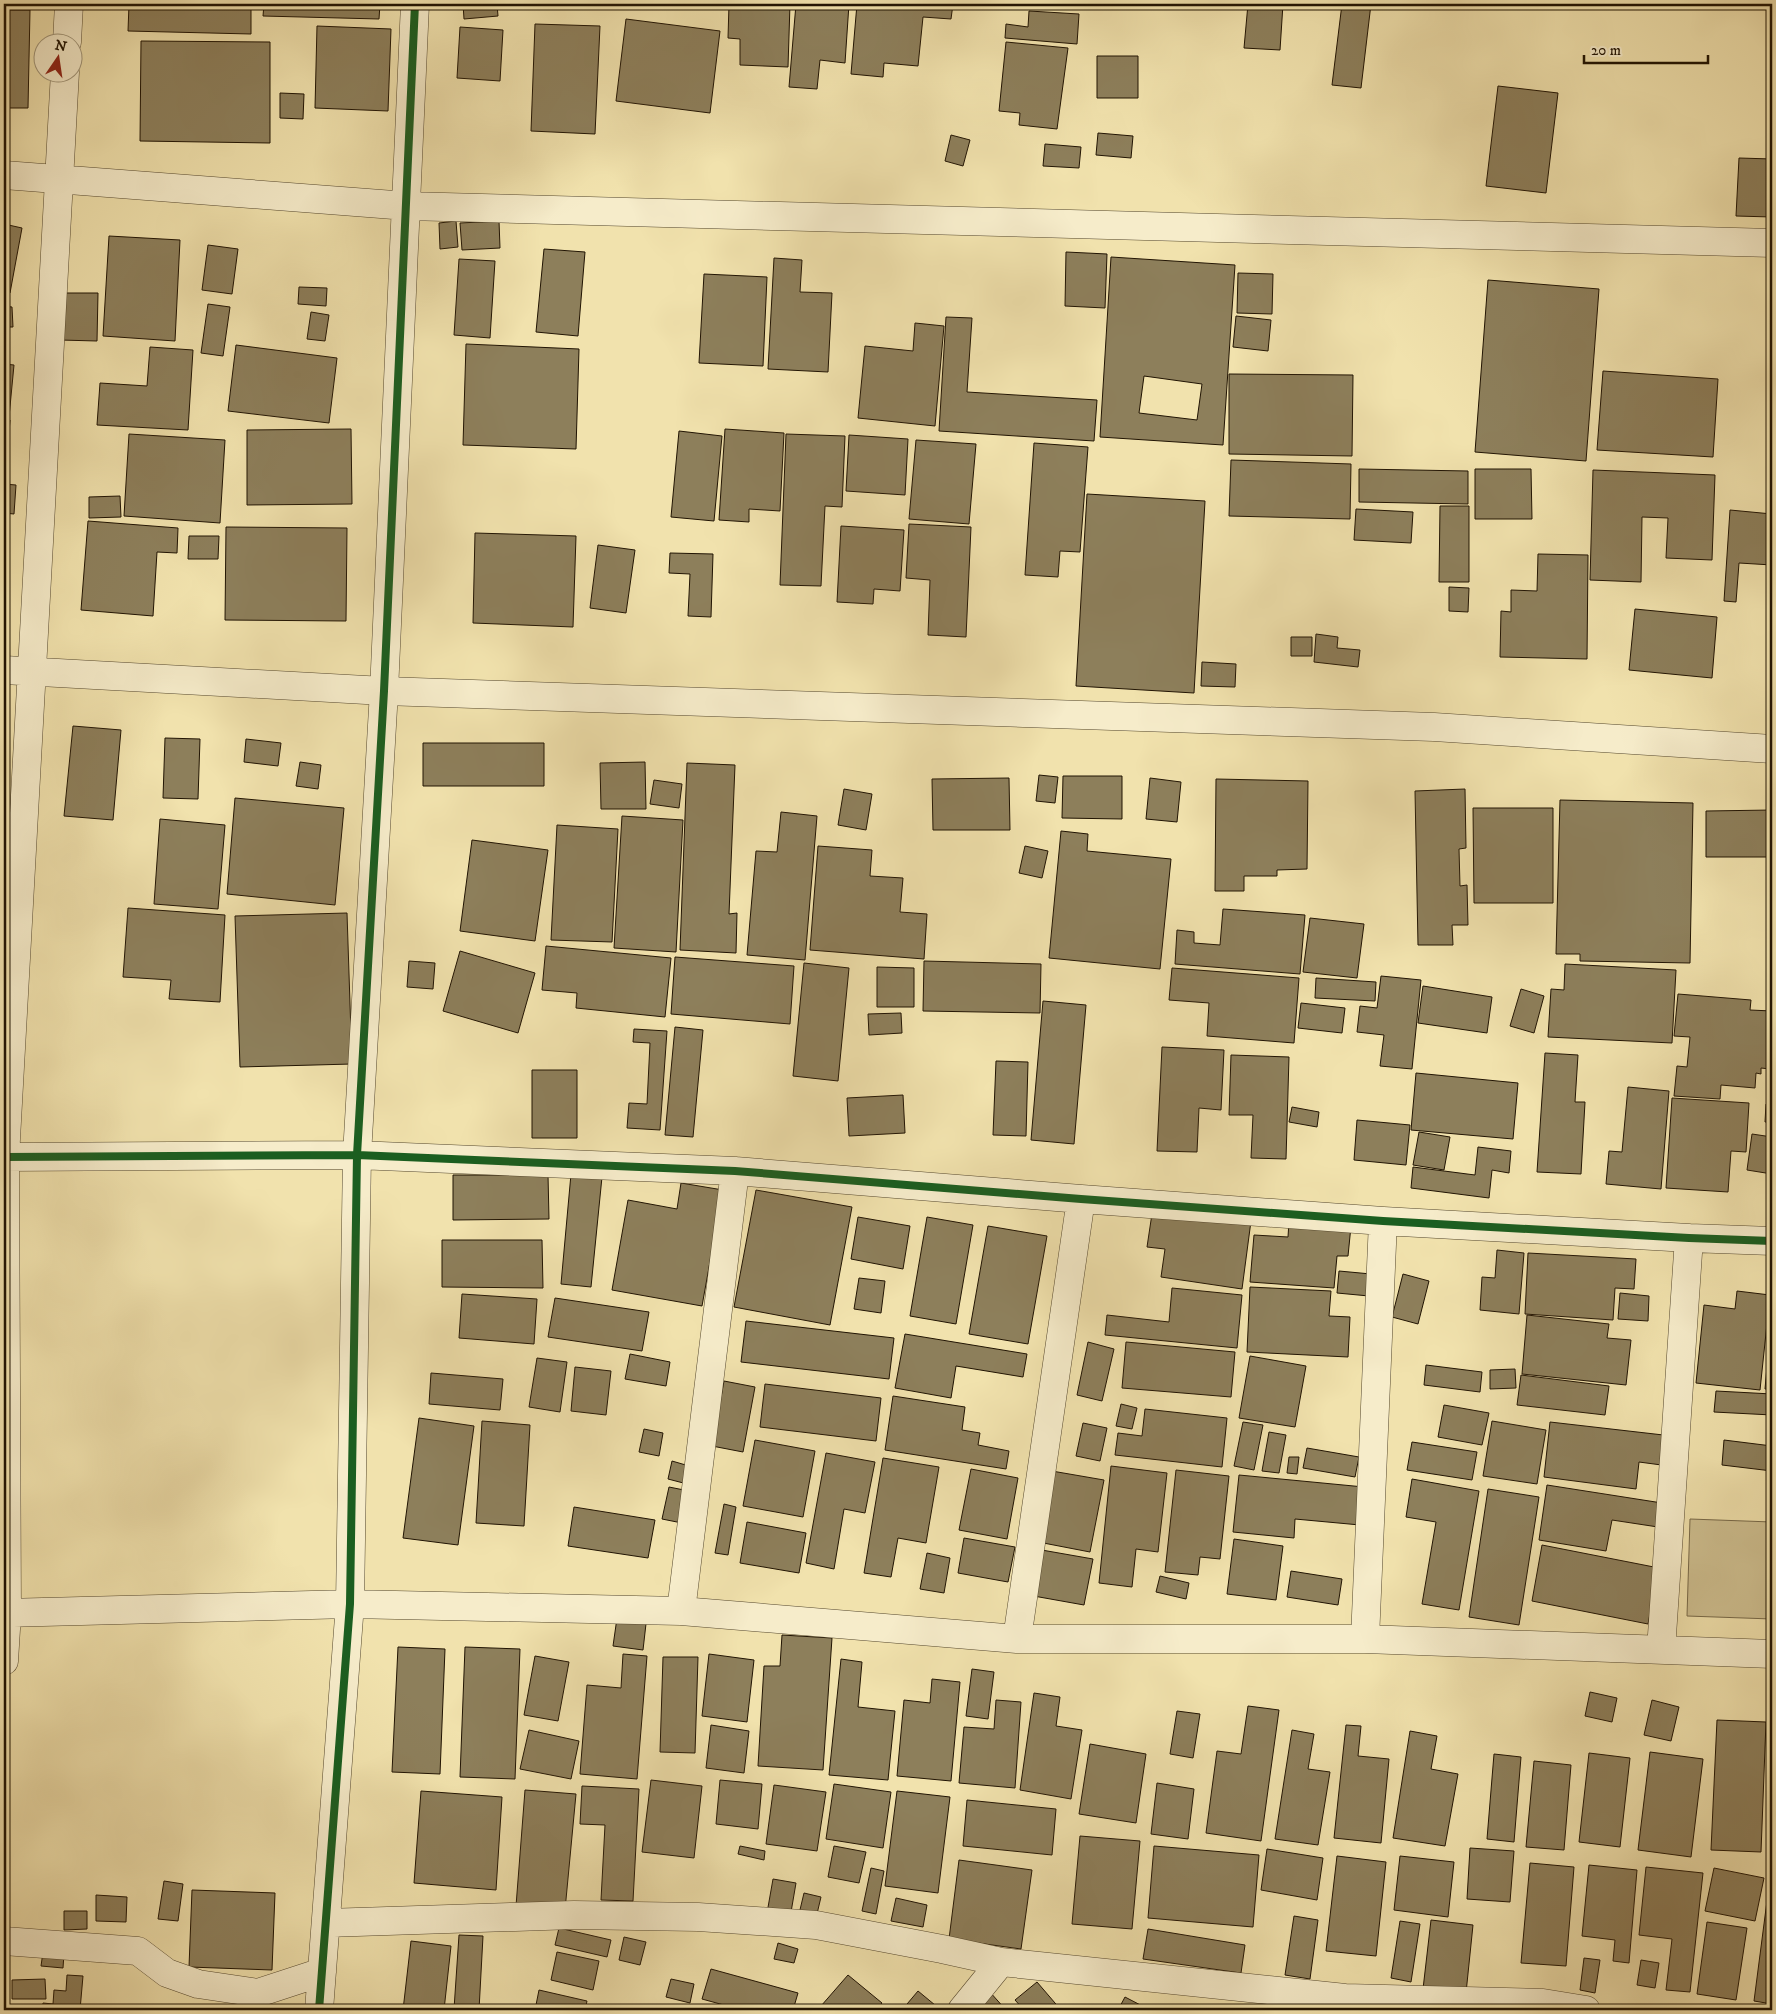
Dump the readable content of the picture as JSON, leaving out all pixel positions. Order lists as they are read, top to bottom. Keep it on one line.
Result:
{"scale_bar":"20 m","north":"top"}
